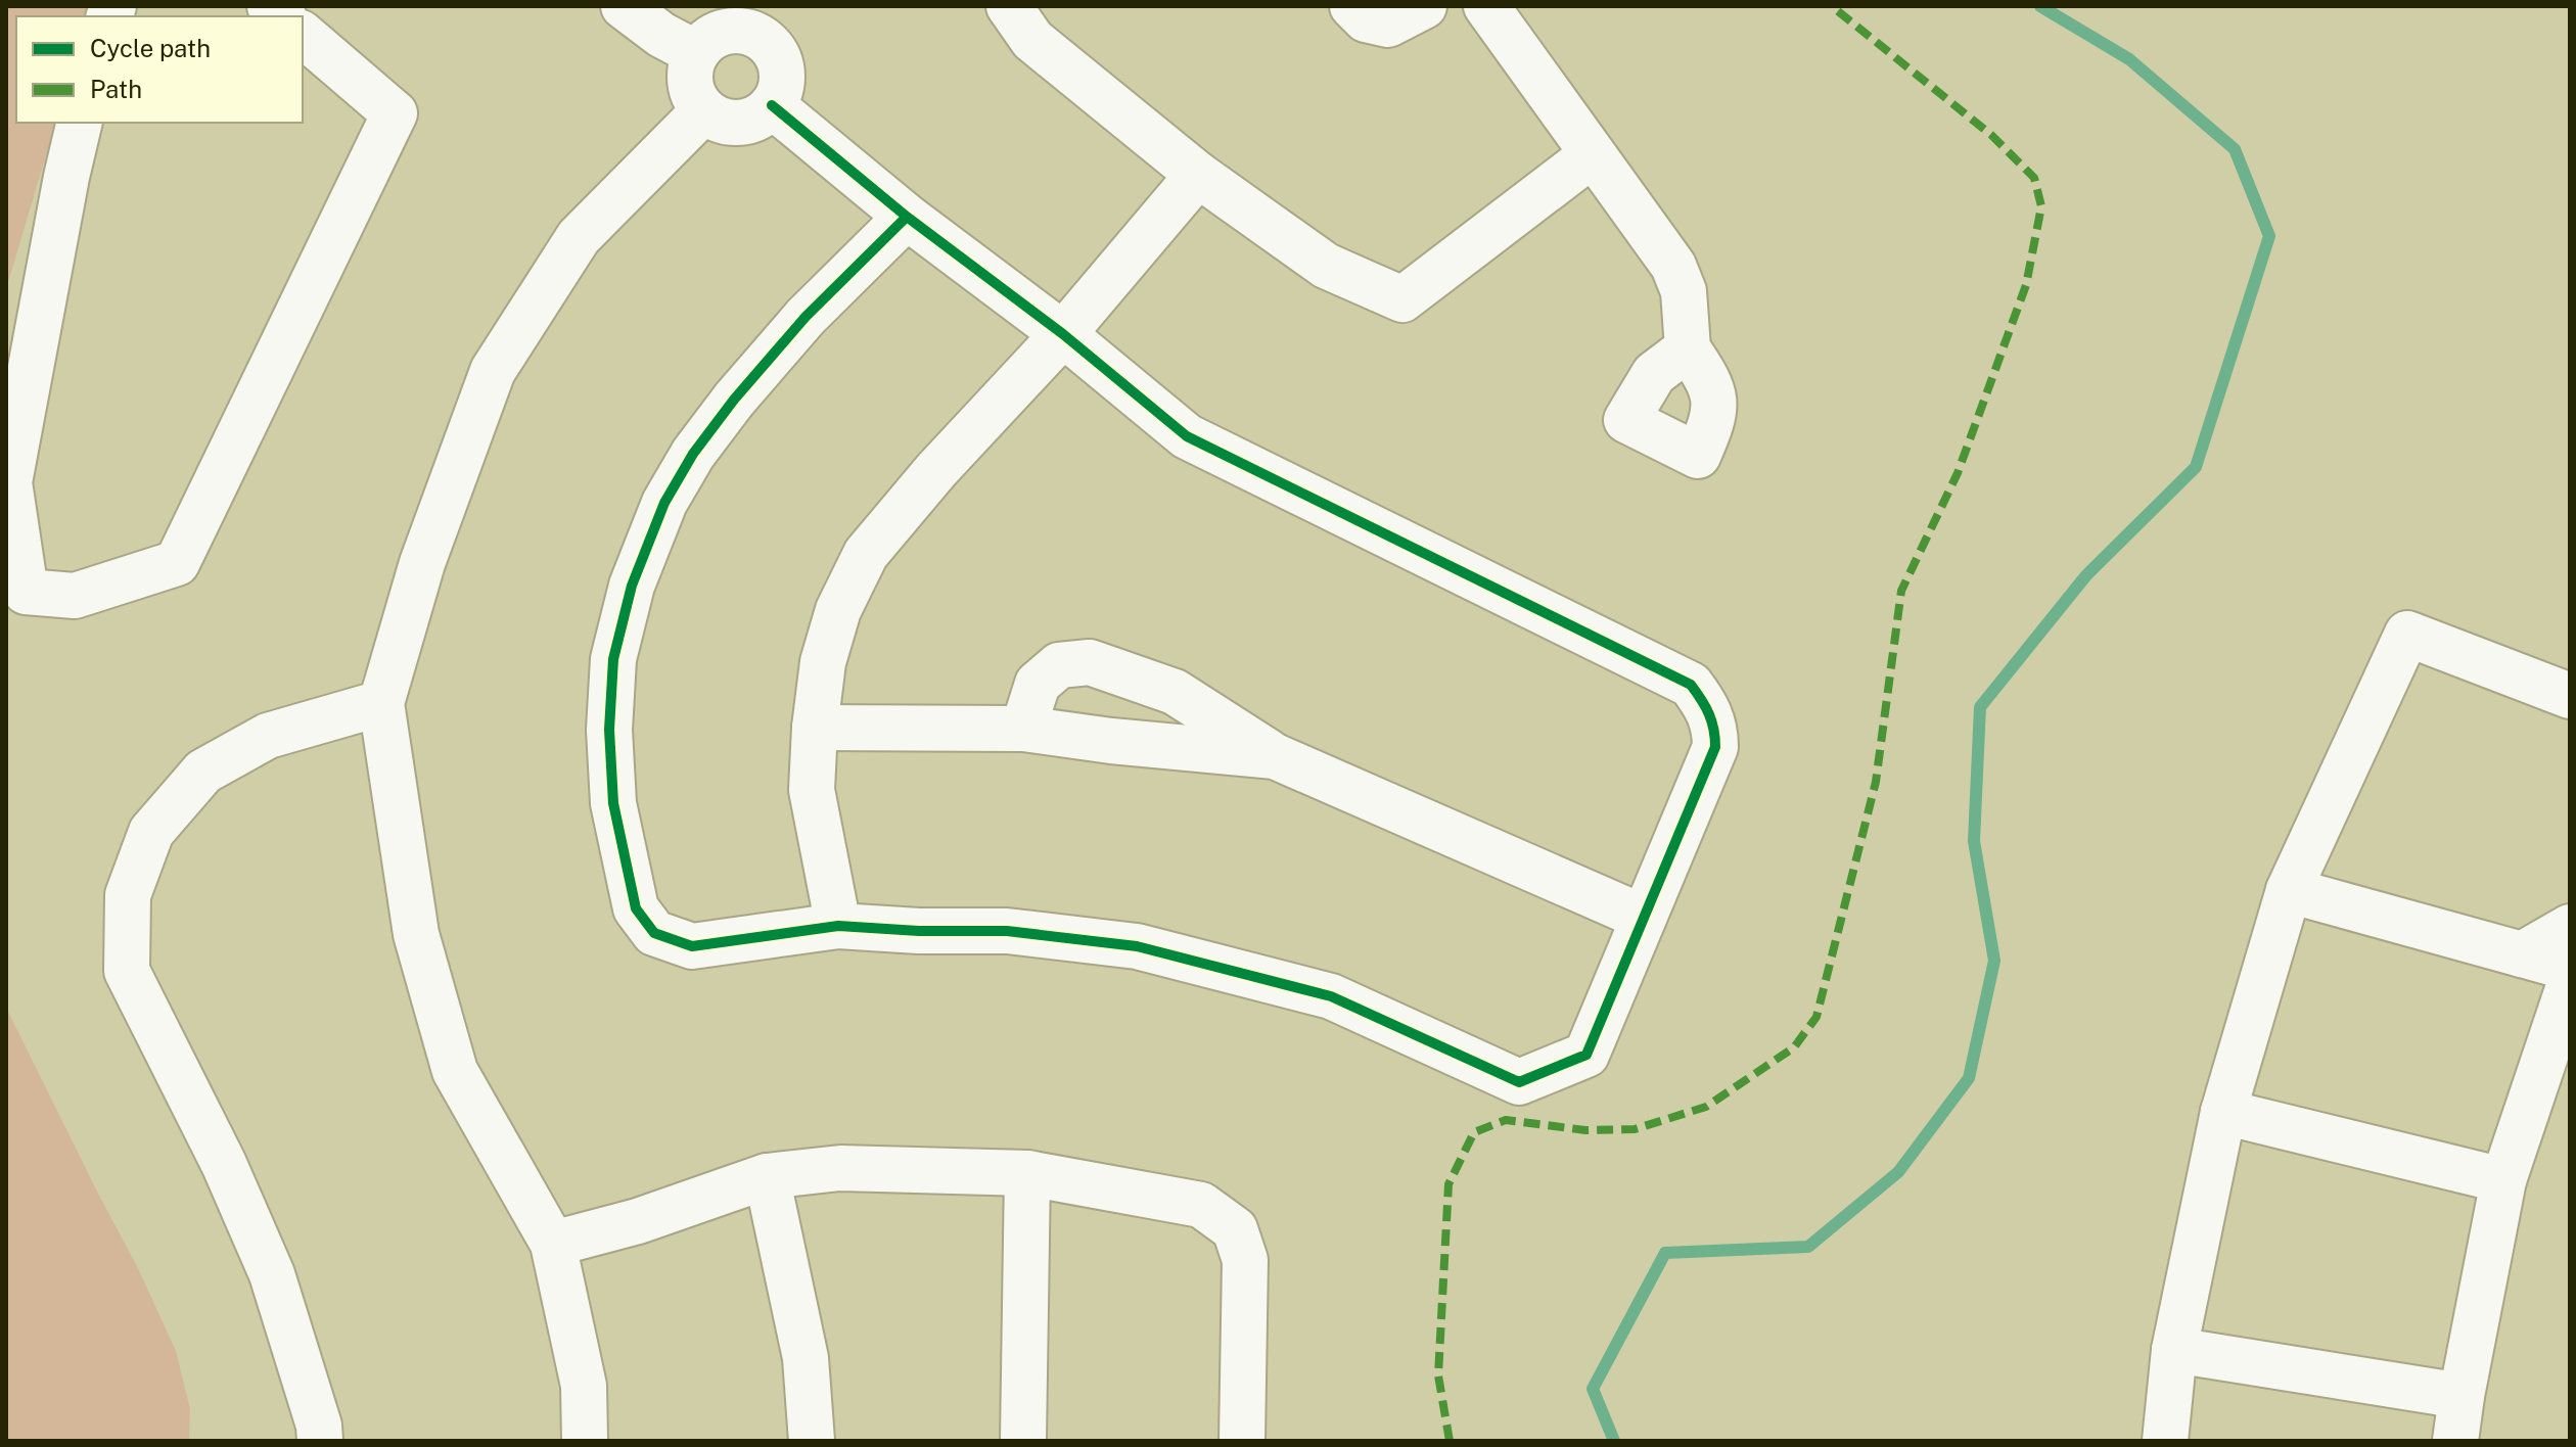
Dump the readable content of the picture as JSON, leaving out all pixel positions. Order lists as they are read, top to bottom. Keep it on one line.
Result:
{"legend":["Cycle path","Path"]}
